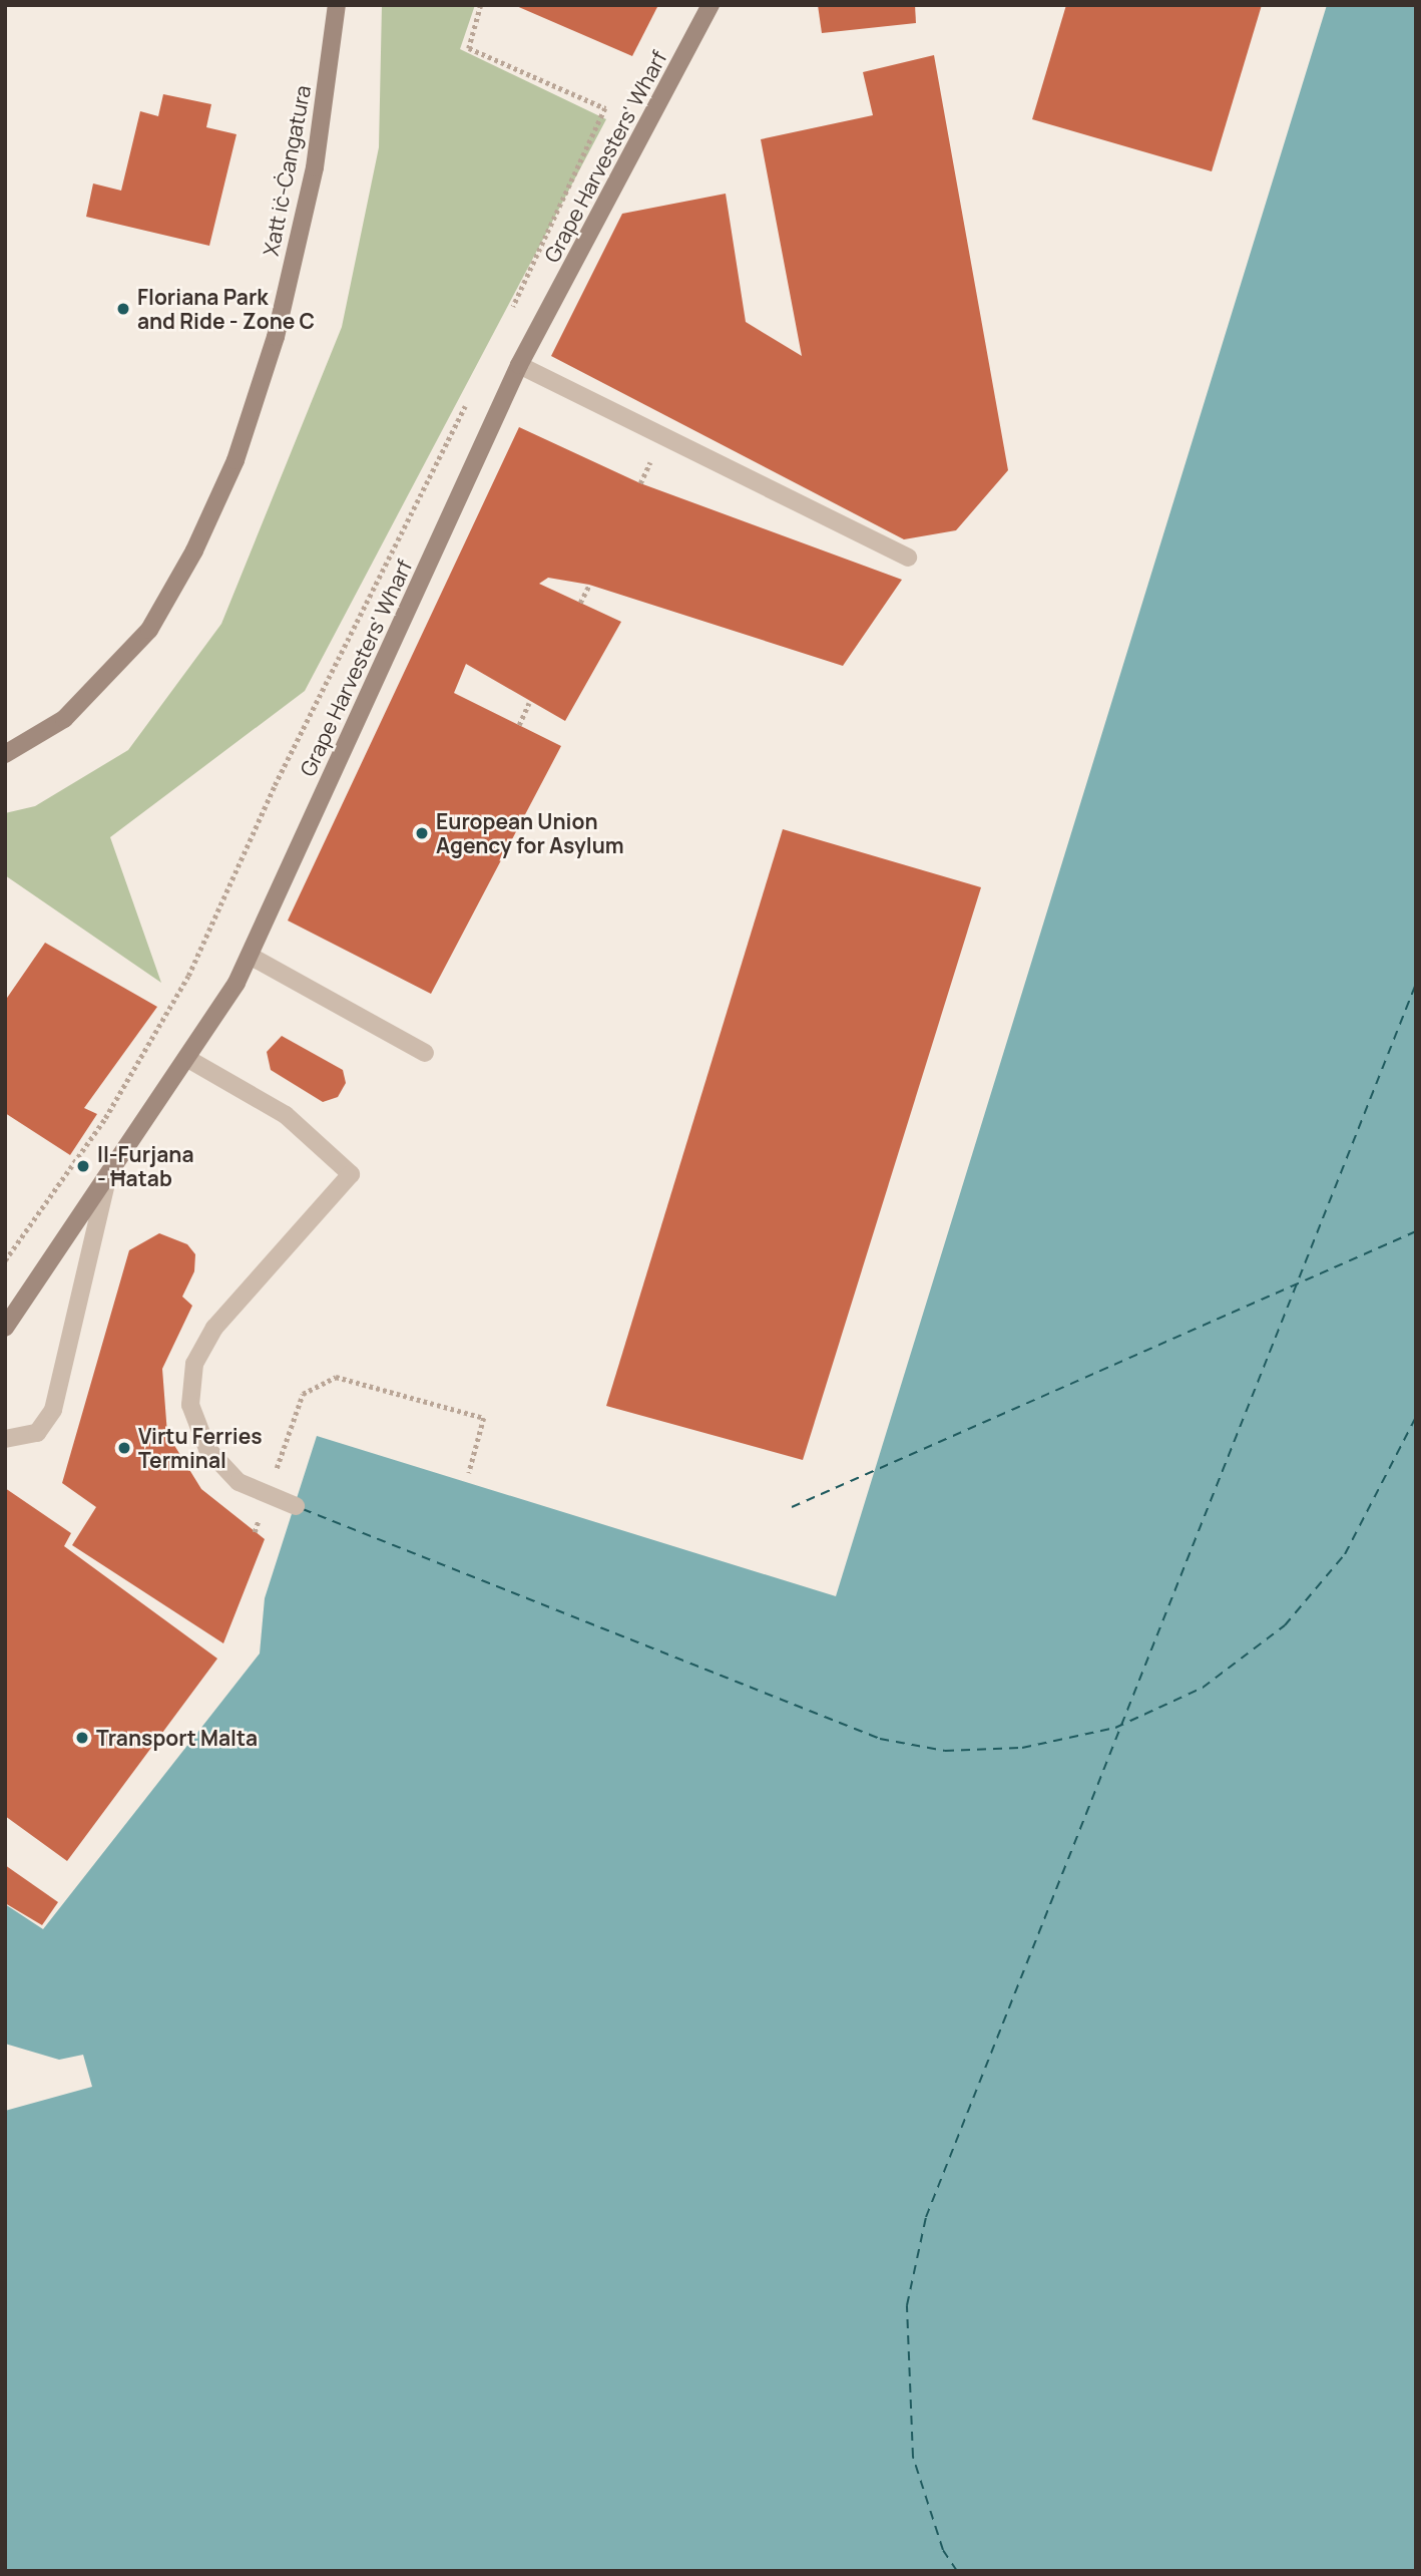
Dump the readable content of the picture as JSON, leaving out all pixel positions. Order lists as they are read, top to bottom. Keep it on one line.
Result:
{"streets":{"street":["Grape Harvesters' Wharf","Xatt iċ-Ċangatura"]},"places":["Floriana Park and Ride - Zone C","European Union Agency for Asylum","Il-Furjana - Ħatab","Virtu Ferries Terminal","Transport Malta"]}
